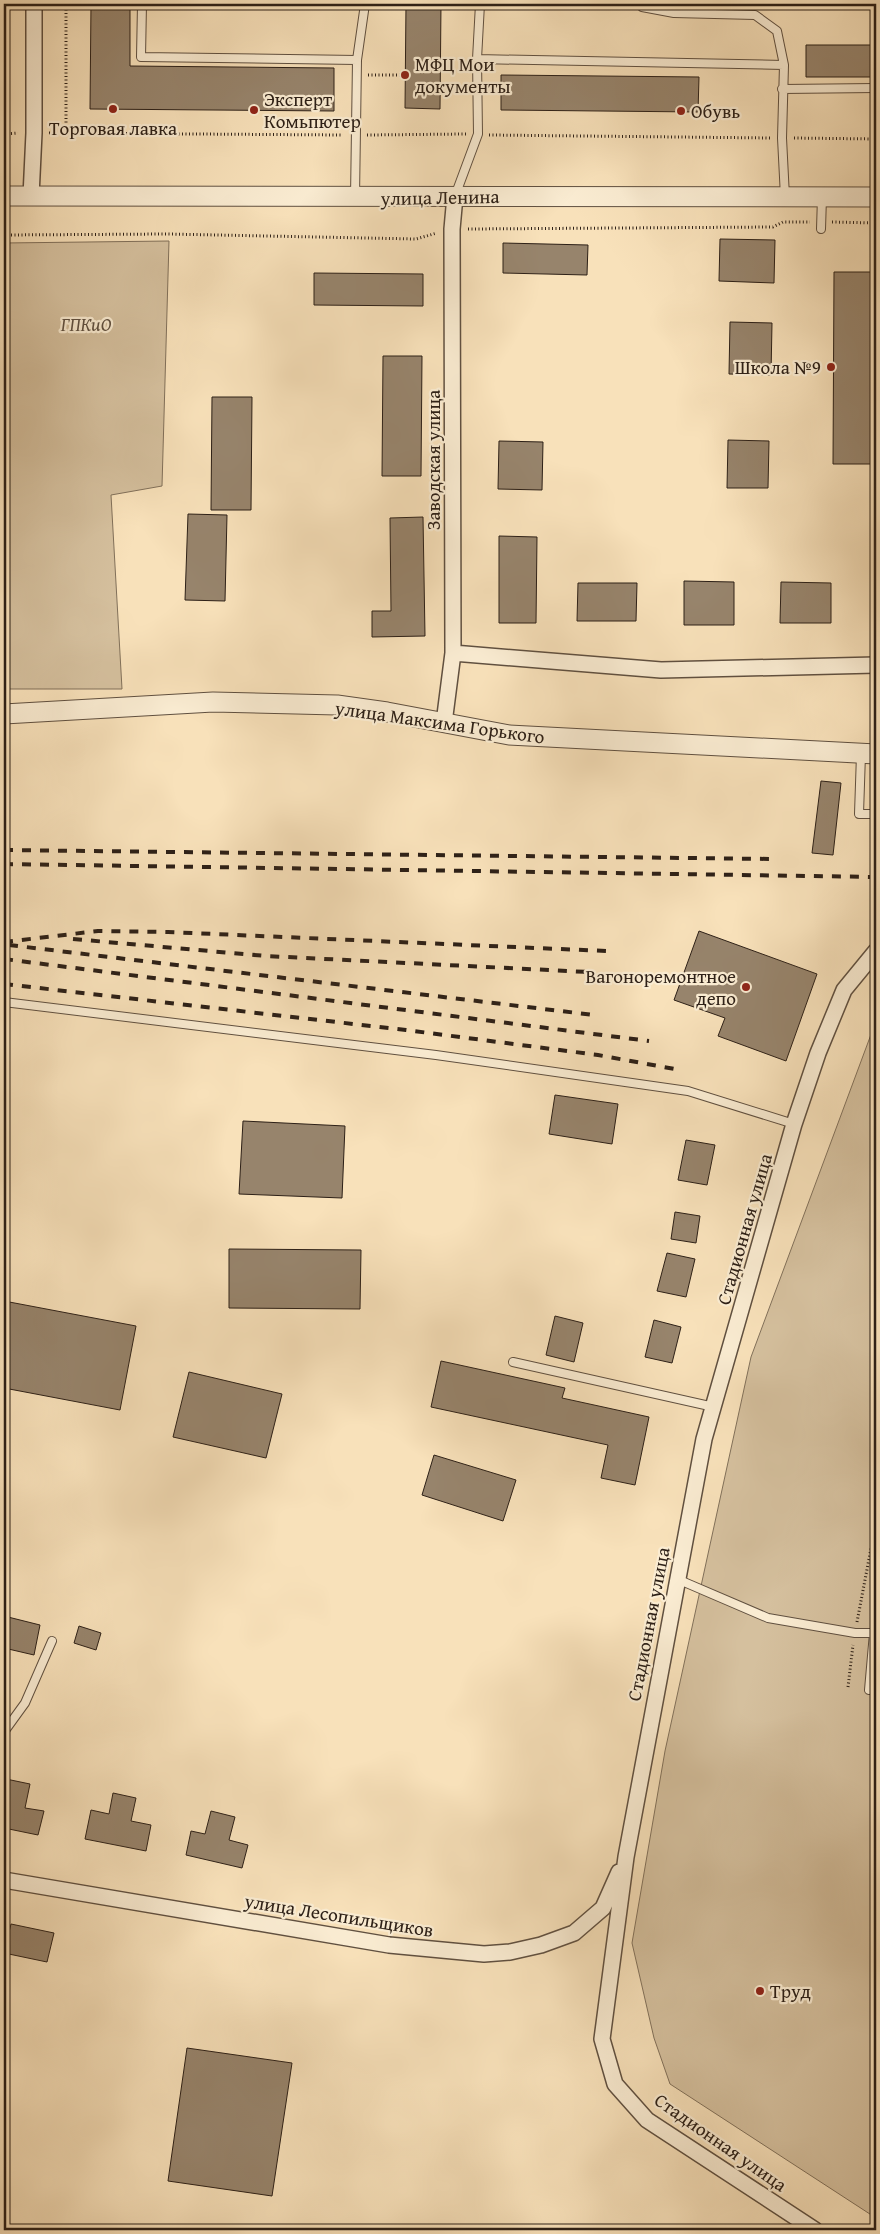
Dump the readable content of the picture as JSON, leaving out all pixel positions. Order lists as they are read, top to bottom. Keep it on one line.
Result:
{"streets":{"street":["улица Ленина","Заводская улица","улица Максима Горького","Стадионная улица","улица Лесопильщиков"]},"crossings":[["улица Ленина","Заводская улица"],["Заводская улица","улица Максима Горького"],["Стадионная улица","улица Лесопильщиков"]],"parks":["ГПКиО"],"places":["МФЦ Мои документы","Торговая лавка","Эксперт Комьпютер","Обувь","Школа №9","Вагоноремонтное депо","Труд"]}
